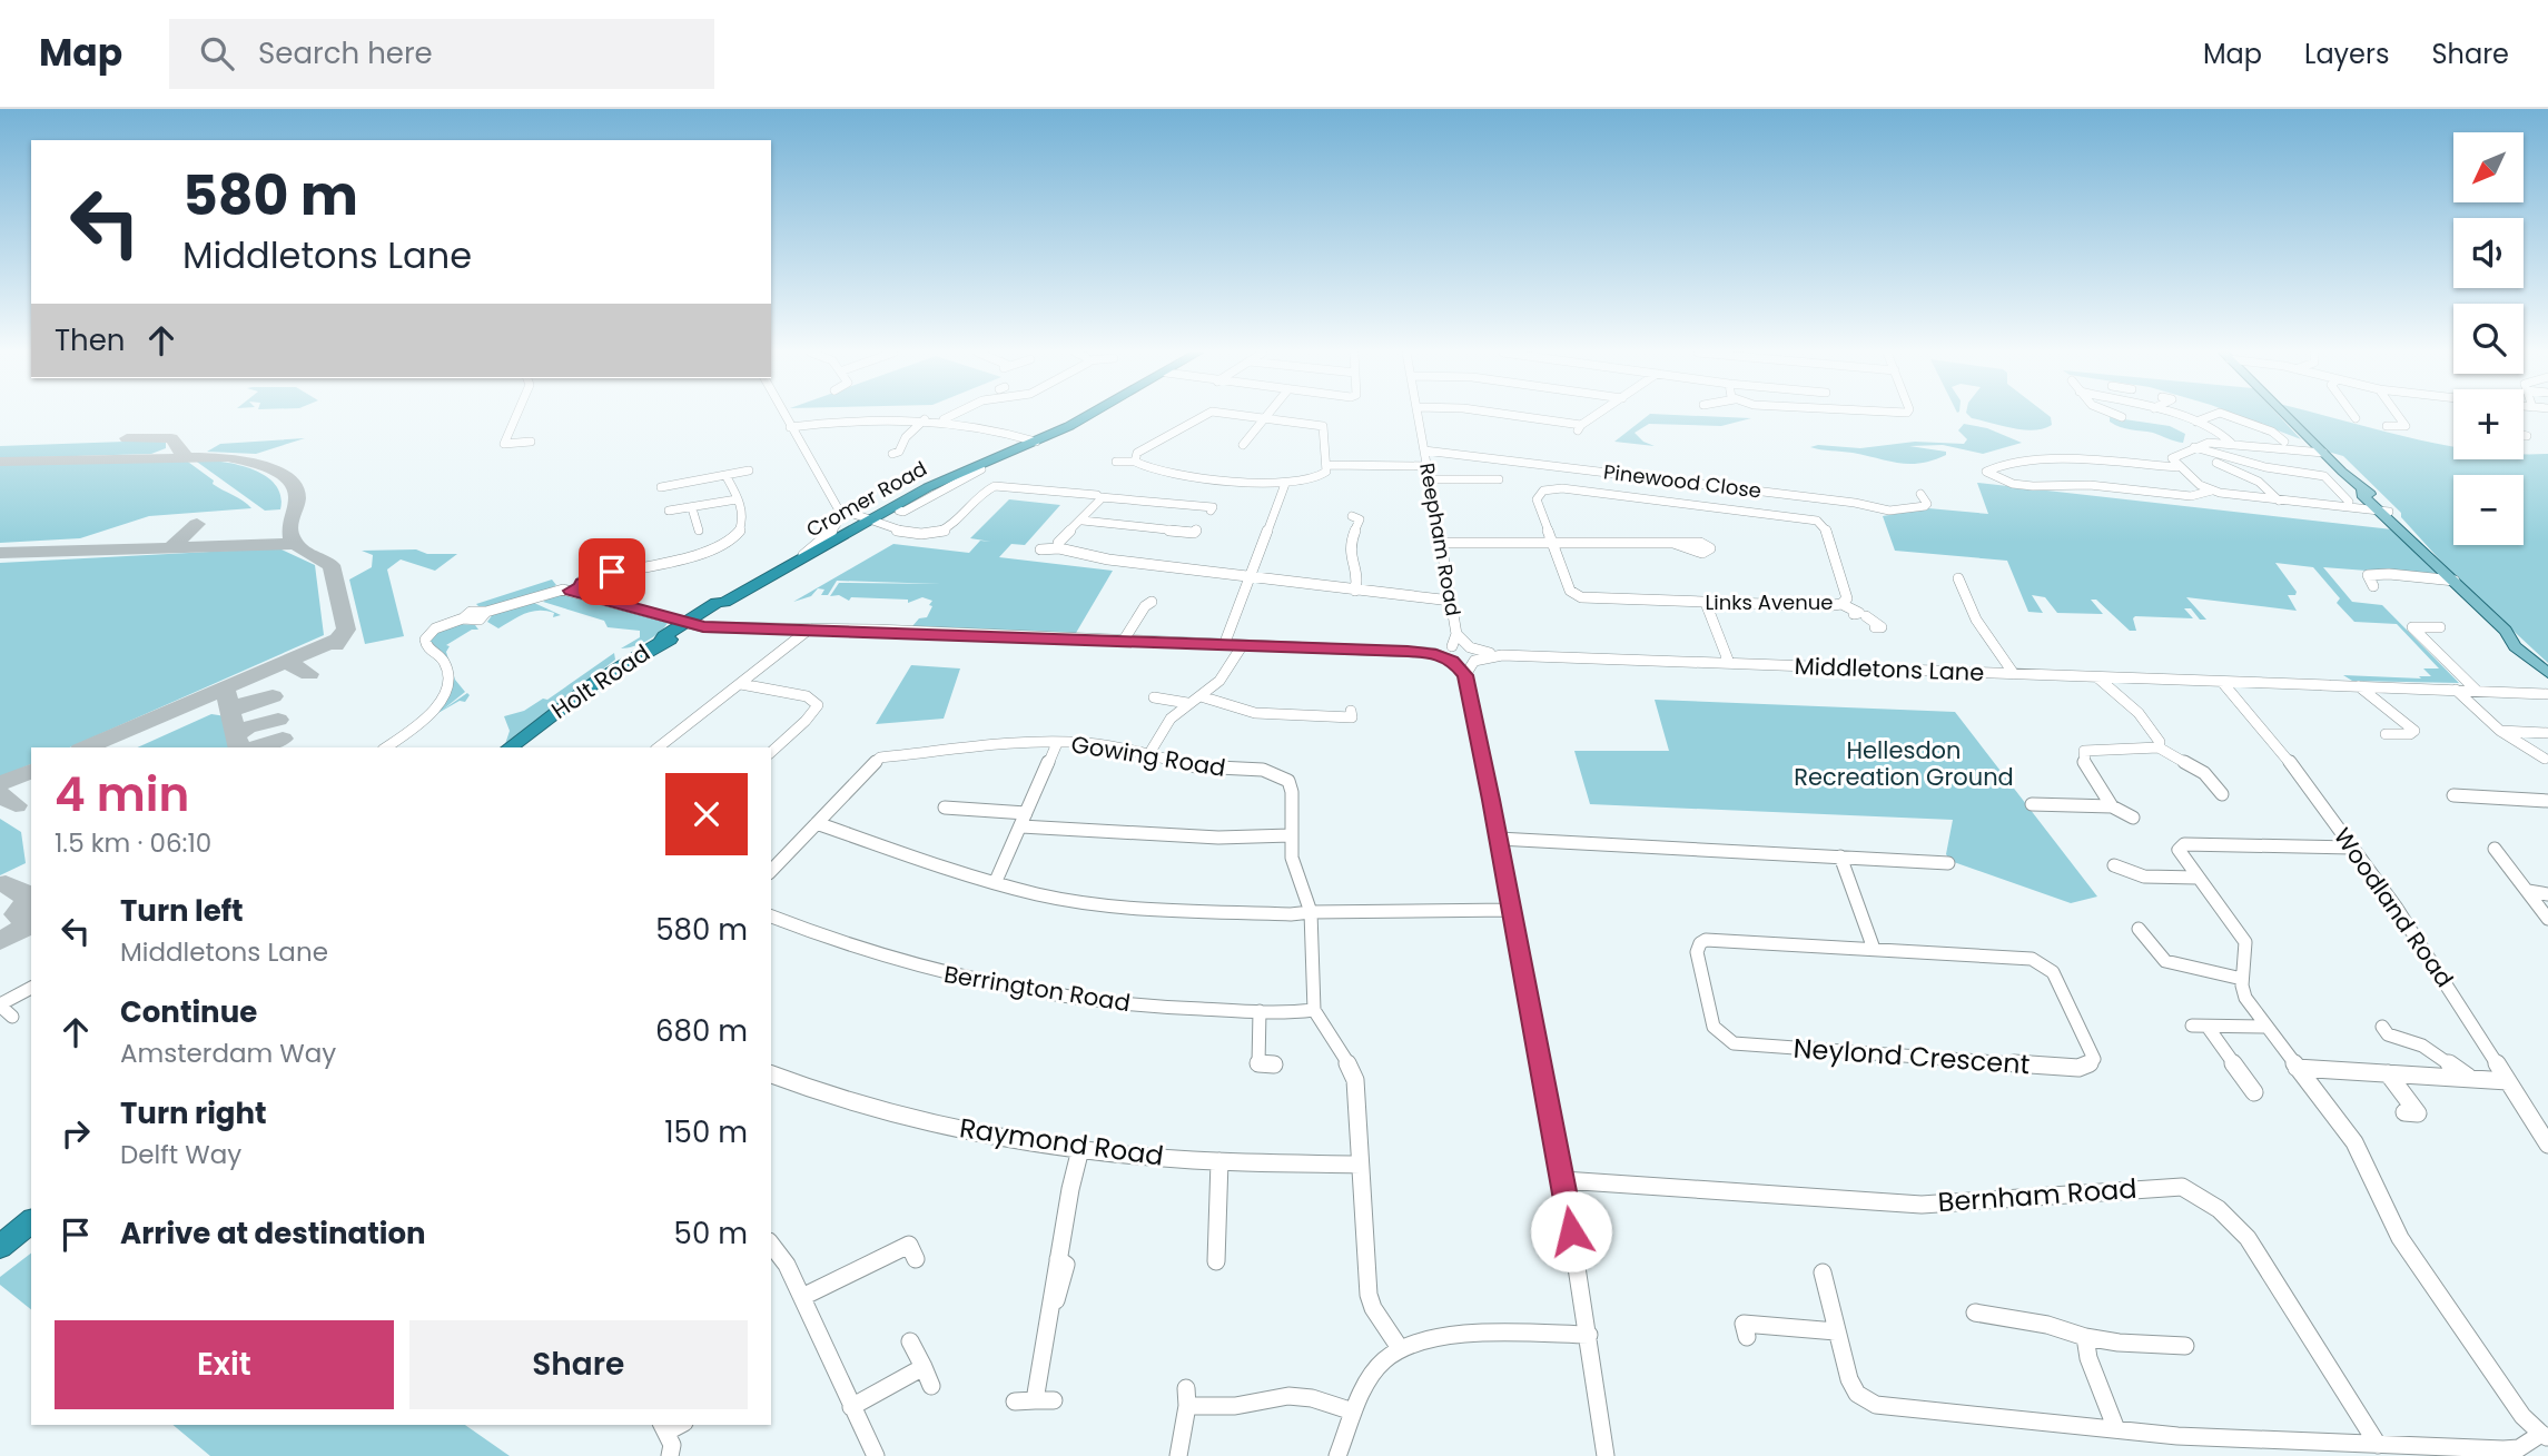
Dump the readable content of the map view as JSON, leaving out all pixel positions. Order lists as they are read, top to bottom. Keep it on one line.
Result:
{"streets":{"highway":["Cromer Road","Holt Road"],"street":["Pinewood Close","Reepham Road","Links Avenue","Middletons Lane","Gowing Road","Woodland Road","Berrington Road","Neylond Crescent","Raymond Road","Bernham Road"]},"crossings":[["Pinewood Close","Reepham Road"],["Cromer Road","Holt Road"],["Reepham Road","Middletons Lane"],["Middletons Lane","Woodland Road"],["Gowing Road","Berrington Road"]],"parks":["Hellesdon Recreation Ground"],"north":"bottom left","page":{"header":"Map","search":"Search here","nav":["Map","Layers","Share"],"map_buttons":["+","−"],"turn":["580 m","Middletons Lane"],"then":"Then","heading":["4 min","1.5 km · 06:10"],"list":[{"name":"Turn left","note":"Middletons Lane","value":"580 m"},{"name":"Continue","note":"Amsterdam Way","value":"680 m"},{"name":"Turn right","note":"Delft Way","value":"150 m"},{"name":"Arrive at destination","value":"50 m"}],"buttons":["Exit","Share"]}}
